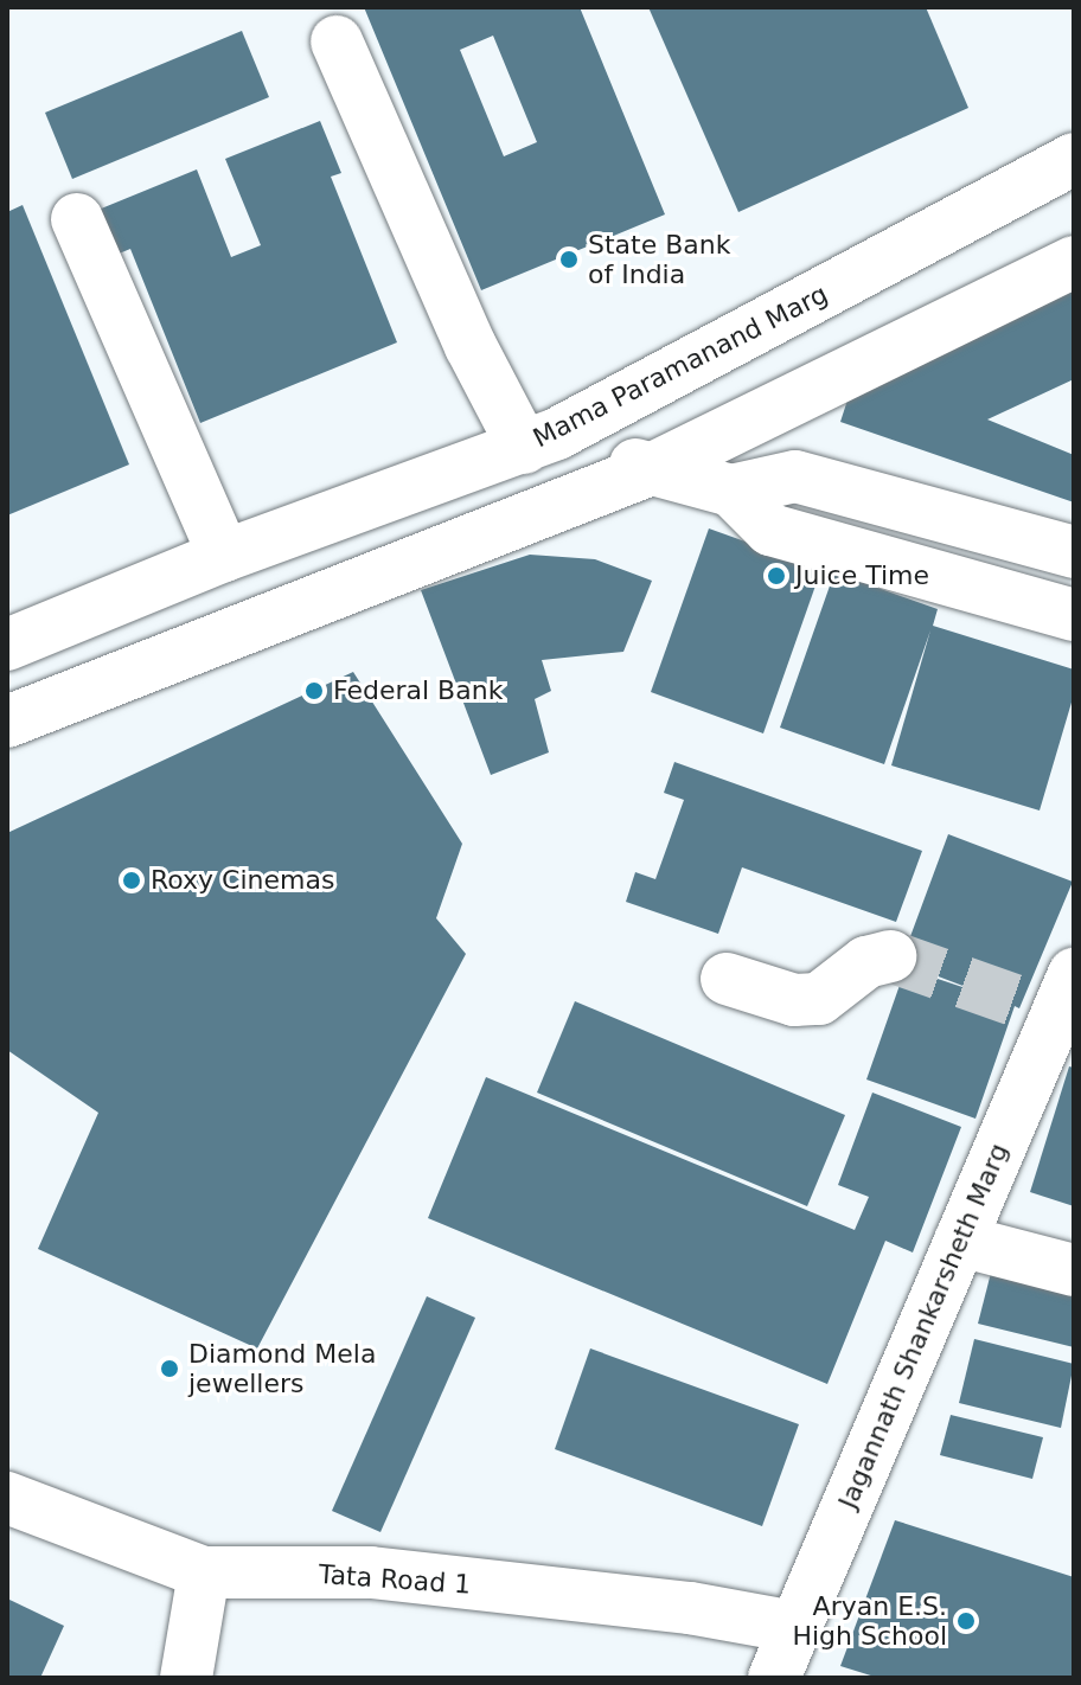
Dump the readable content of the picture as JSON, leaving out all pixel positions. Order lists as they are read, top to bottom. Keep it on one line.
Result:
{"streets":{"main road":["Mama Paramanand Marg","Jagannath Shankarsheth Marg","Tata Road 1"]},"crossings":[["Jagannath Shankarsheth Marg","Tata Road 1"]],"places":["State Bank of India","Juice Time","Federal Bank","Roxy Cinemas","Diamond Mela jewellers","Aryan E.S. High School"]}
